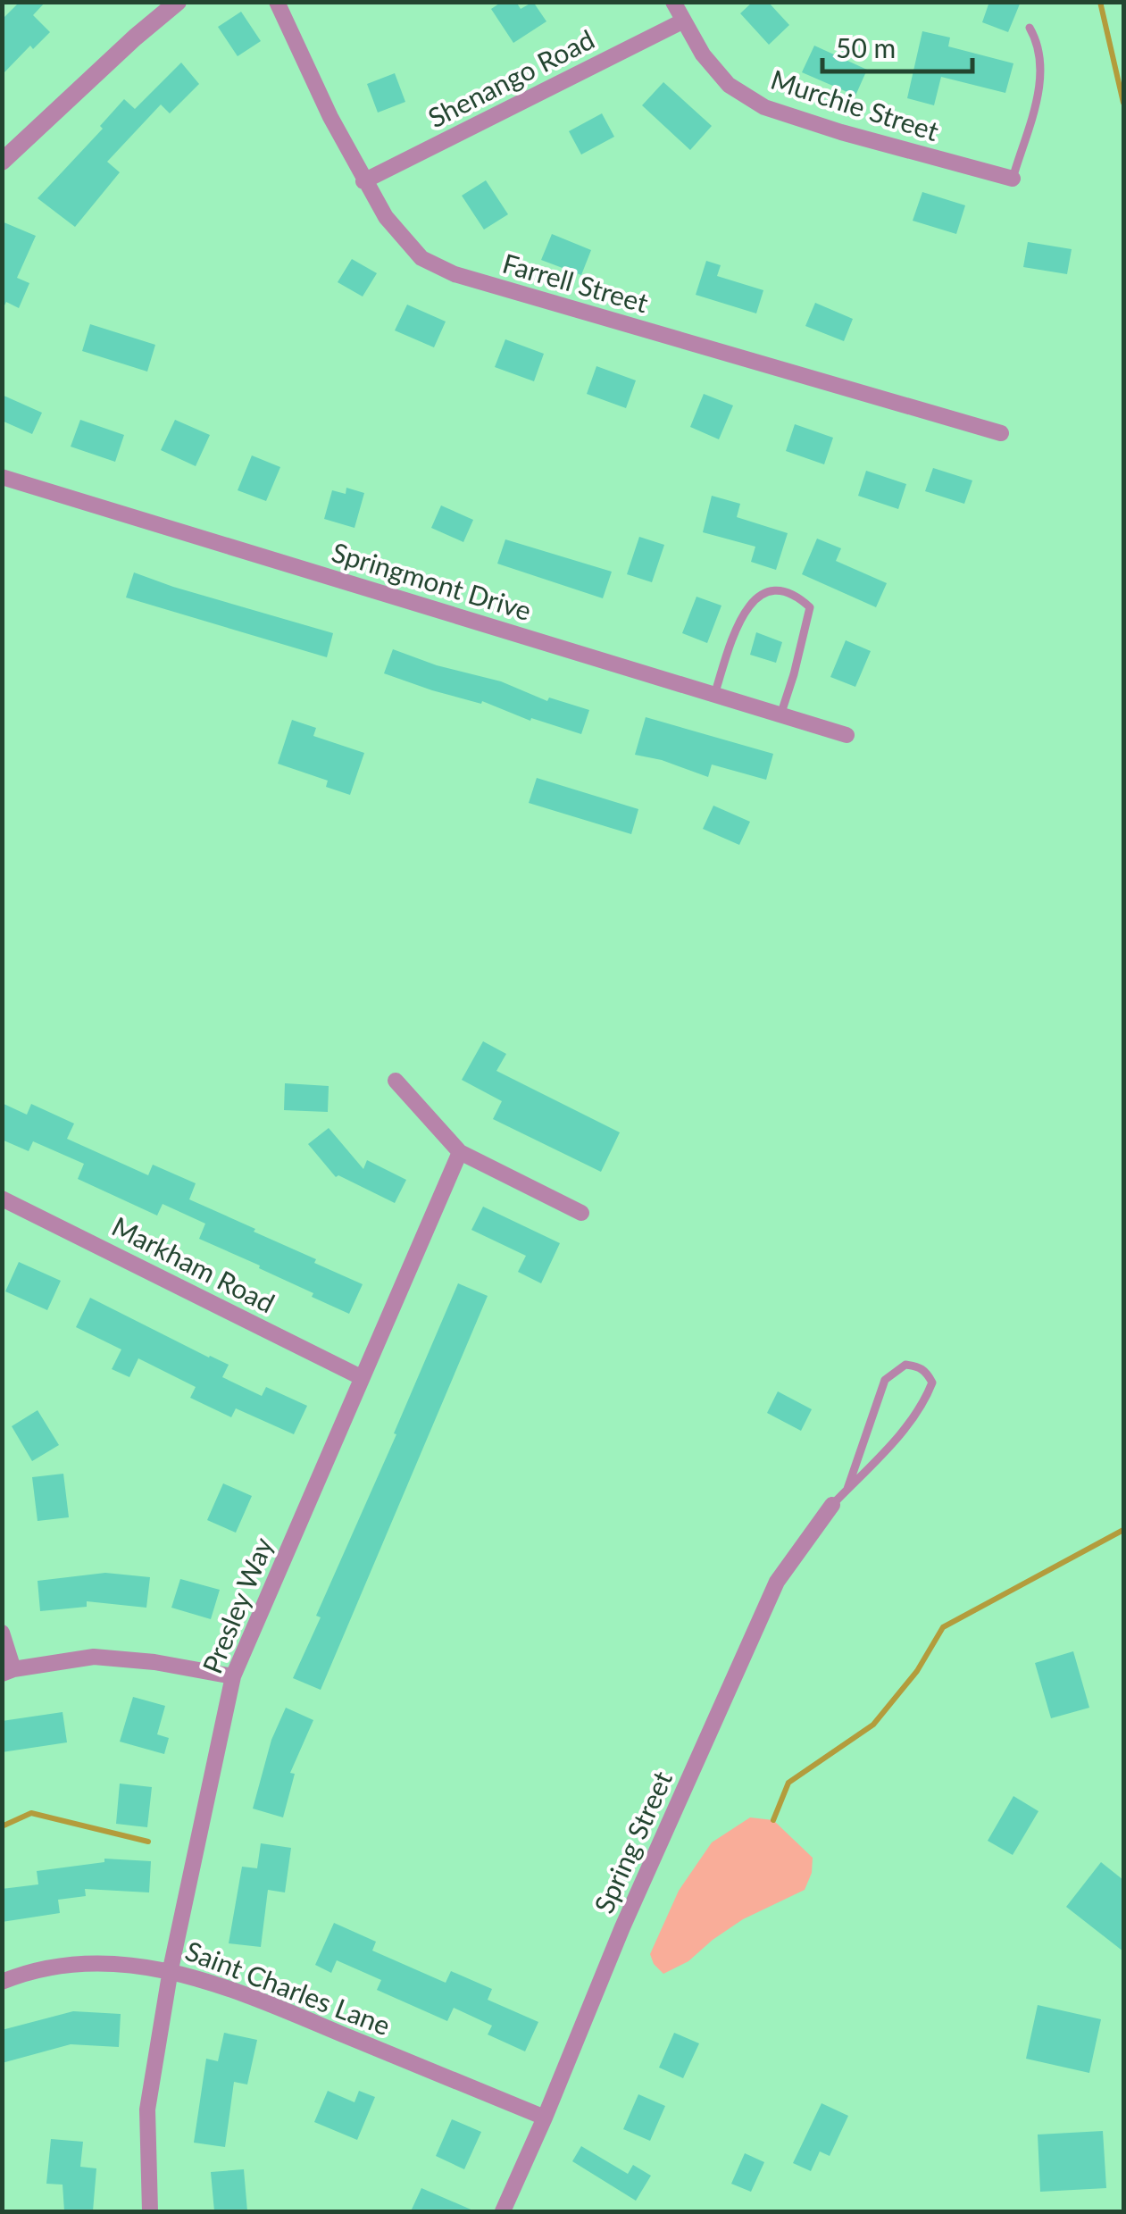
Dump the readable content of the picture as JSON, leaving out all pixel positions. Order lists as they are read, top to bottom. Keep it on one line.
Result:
{"streets":{"street":["Shenango Road","Murchie Street","Farrell Street","Springmont Drive","Markham Road","Presley Way","Spring Street","Saint Charles Lane"]},"crossings":[["Shenango Road","Murchie Street"],["Shenango Road","Farrell Street"],["Markham Road","Presley Way"],["Presley Way","Saint Charles Lane"],["Spring Street","Saint Charles Lane"]],"scale_bar":"50 m"}
